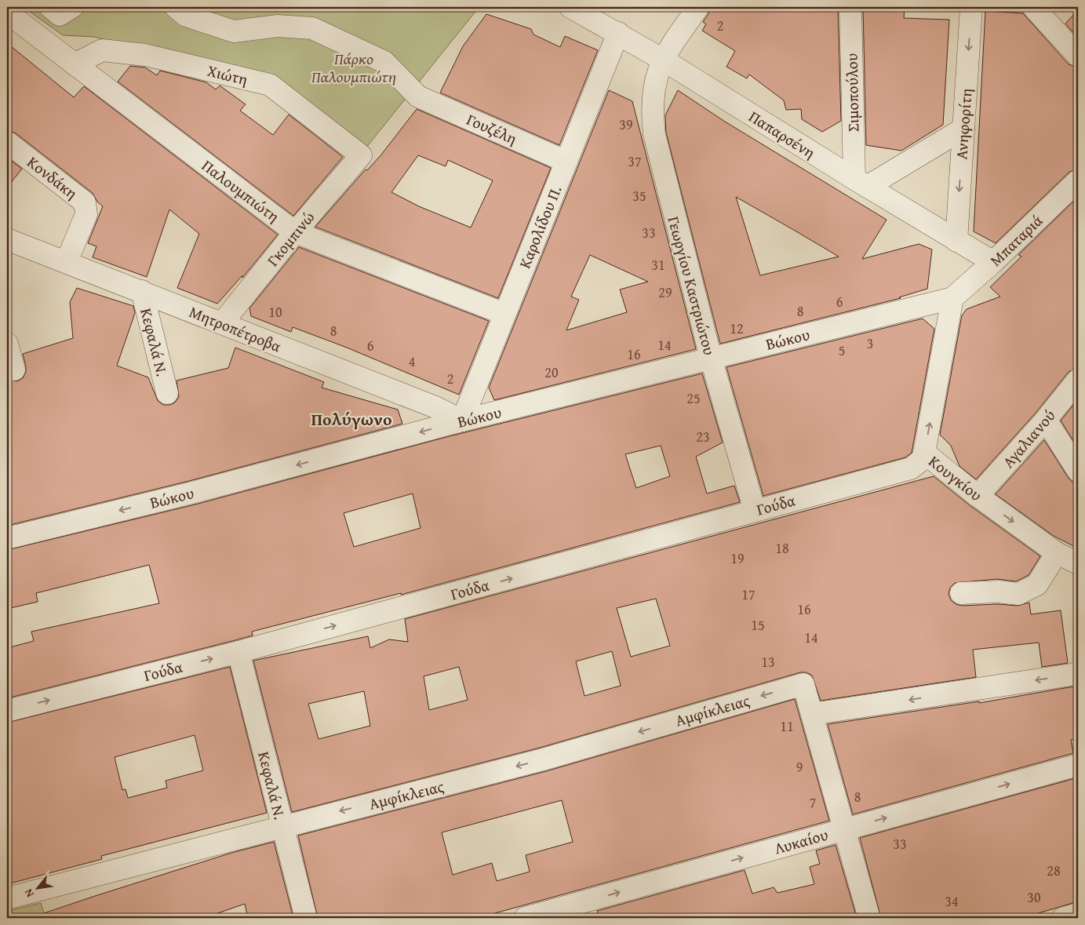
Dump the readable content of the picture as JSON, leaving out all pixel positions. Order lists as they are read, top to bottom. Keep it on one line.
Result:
{"streets":{"street":["Χιώτη","Σιμοπούλου","Ανηφορίτη","Γουζέλη","Παπαρσένη","Κονδάκη","Παλουμπιώτη","Καρολίδου Π.","Γκομπινώ","Μπαταριά","Γεωργίου Καστριώτου","Μητροπέτροβα","Βώκου","Κεφαλά Ν.","Αγαλιανού","Κουγκίου","Γούδα","Αμφίκλειας","Λυκαίου"]},"crossings":[["Χιώτη","Παλουμπιώτη"],["Χιώτη","Γκομπινώ"],["Σιμοπούλου","Παπαρσένη"],["Ανηφορίτη","Παπαρσένη"],["Γουζέλη","Καρολίδου Π."],["Παπαρσένη","Καρολίδου Π."],["Παπαρσένη","Μπαταριά"],["Παπαρσένη","Γεωργίου Καστριώτου"],["Κονδάκη","Μητροπέτροβα"],["Παλουμπιώτη","Καρολίδου Π."],["Παλουμπιώτη","Γκομπινώ"],["Καρολίδου Π.","Μητροπέτροβα"],["Καρολίδου Π.","Βώκου"],["Γκομπινώ","Μητροπέτροβα"],["Μπαταριά","Βώκου"],["Μπαταριά","Κουγκίου"],["Γεωργίου Καστριώτου","Βώκου"],["Γεωργίου Καστριώτου","Γούδα"],["Μητροπέτροβα","Βώκου"],["Μητροπέτροβα","Κεφαλά Ν."],["Βώκου","Κουγκίου"],["Κεφαλά Ν.","Γούδα"],["Κεφαλά Ν.","Αμφίκλειας"],["Αγαλιανού","Κουγκίου"],["Κουγκίου","Γούδα"]],"one_way":["Ανηφορίτη","Βώκου","Γούδα","Αμφίκλειας"],"districts":["Πολύγωνο"],"parks":["Πάρκο Παλουμπιώτη"],"house_numbers":["2","39","37","35","33","31","29","6","8","10","12","8","3","14","6","5","16","4","20","2","25","23","18","19","17","16","15","14","13","11","9","8","7","33","28","30","34"],"north":"bottom left"}
